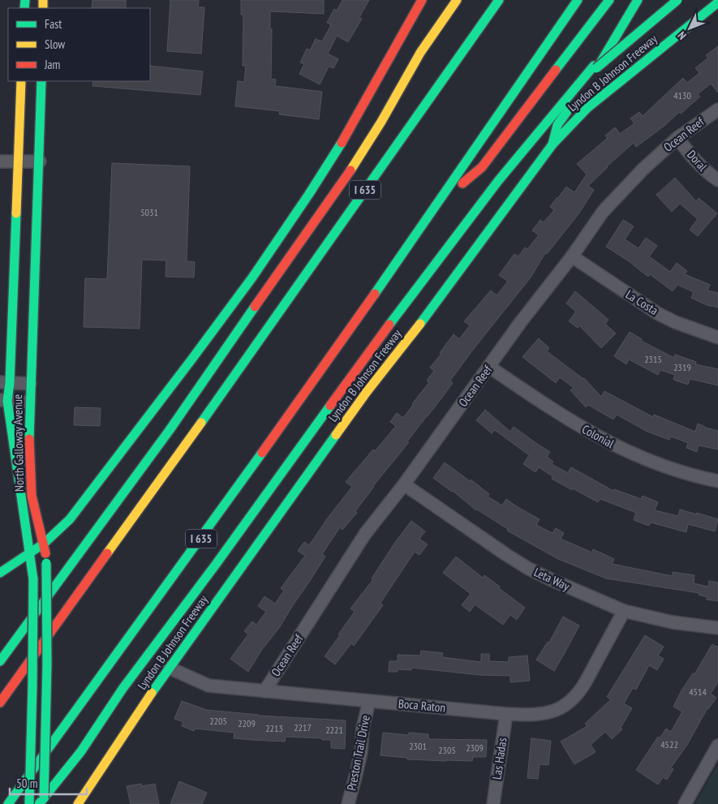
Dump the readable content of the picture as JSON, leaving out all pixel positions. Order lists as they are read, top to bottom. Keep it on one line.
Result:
{"streets":{"main road":["Lyndon B Johnson Freeway","I 635","North Galloway Avenue"],"street":["Ocean Reef","Doral","La Costa","Colonial","Leta Way","Boca Raton","Preston Trail Drive","Las Hadas"]},"crossings":[["Lyndon B Johnson Freeway","Boca Raton"],["Ocean Reef","Doral"],["Ocean Reef","La Costa"],["Ocean Reef","Colonial"],["Ocean Reef","Leta Way"],["Ocean Reef","Boca Raton"],["Leta Way","Boca Raton"],["Boca Raton","Preston Trail Drive"],["Boca Raton","Las Hadas"]],"house_numbers":["4130","5031","2315","2319","4514","2205","2209","2217","2213","2221","4522","2301","2309","2305"],"legend":["Fast","Slow","Jam"],"scale_bar":"50 m","north":"bottom left"}
